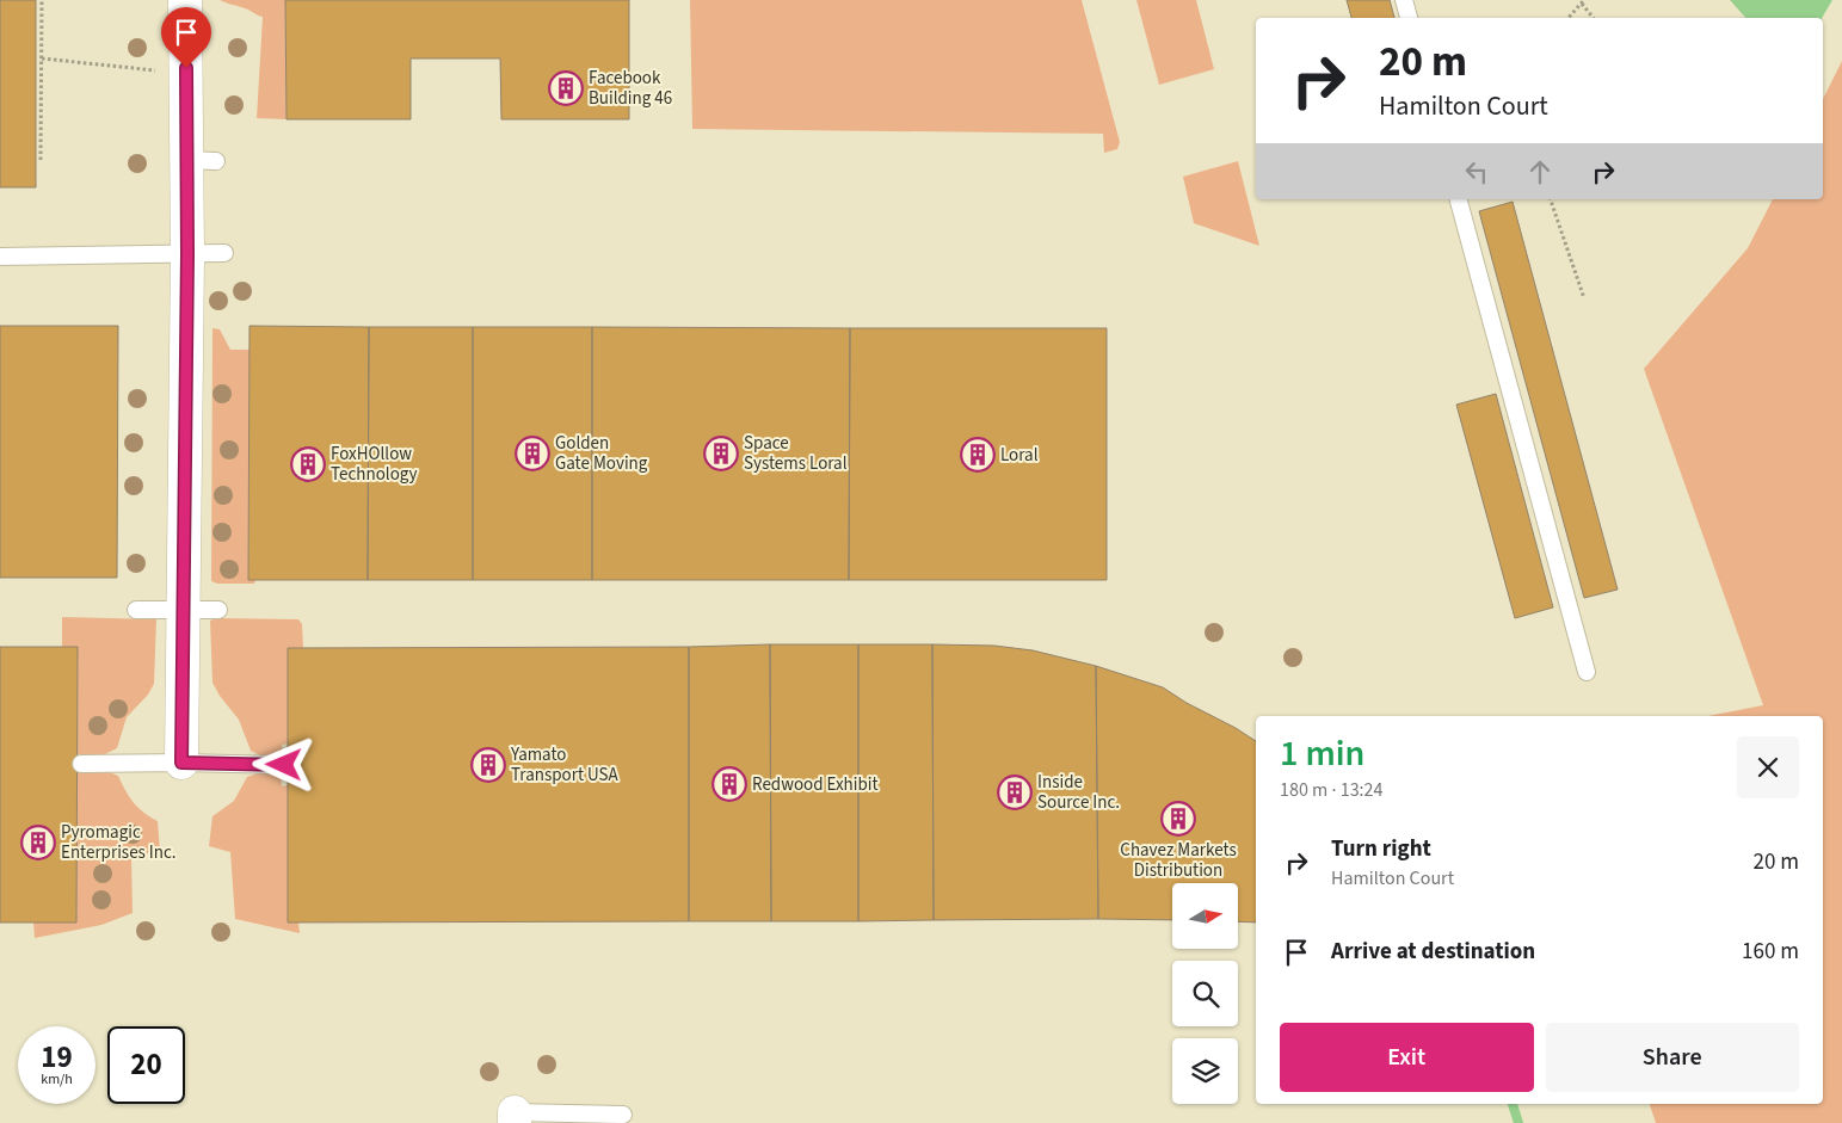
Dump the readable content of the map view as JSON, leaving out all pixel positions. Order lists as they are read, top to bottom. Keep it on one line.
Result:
{"places":{"building":["Facebook Building 46","Golden Gate Moving","Space Systems Loral","Loral","FoxHOllow Technology","Yamato Transport USA","Redwood Exhibit","Inside Source Inc.","Chavez Markets Distribution","Pyromagic Enterprises Inc."]},"north":"right","page":{"turn":["20 m","Hamilton Court"],"heading":["1 min","180 m · 13:24"],"list":[{"name":"Turn right","note":"Hamilton Court","value":"20 m"},{"name":"Arrive at destination","value":"160 m"}],"buttons":["Exit","Share"],"speed":"19 km/h","limit":"20"}}
